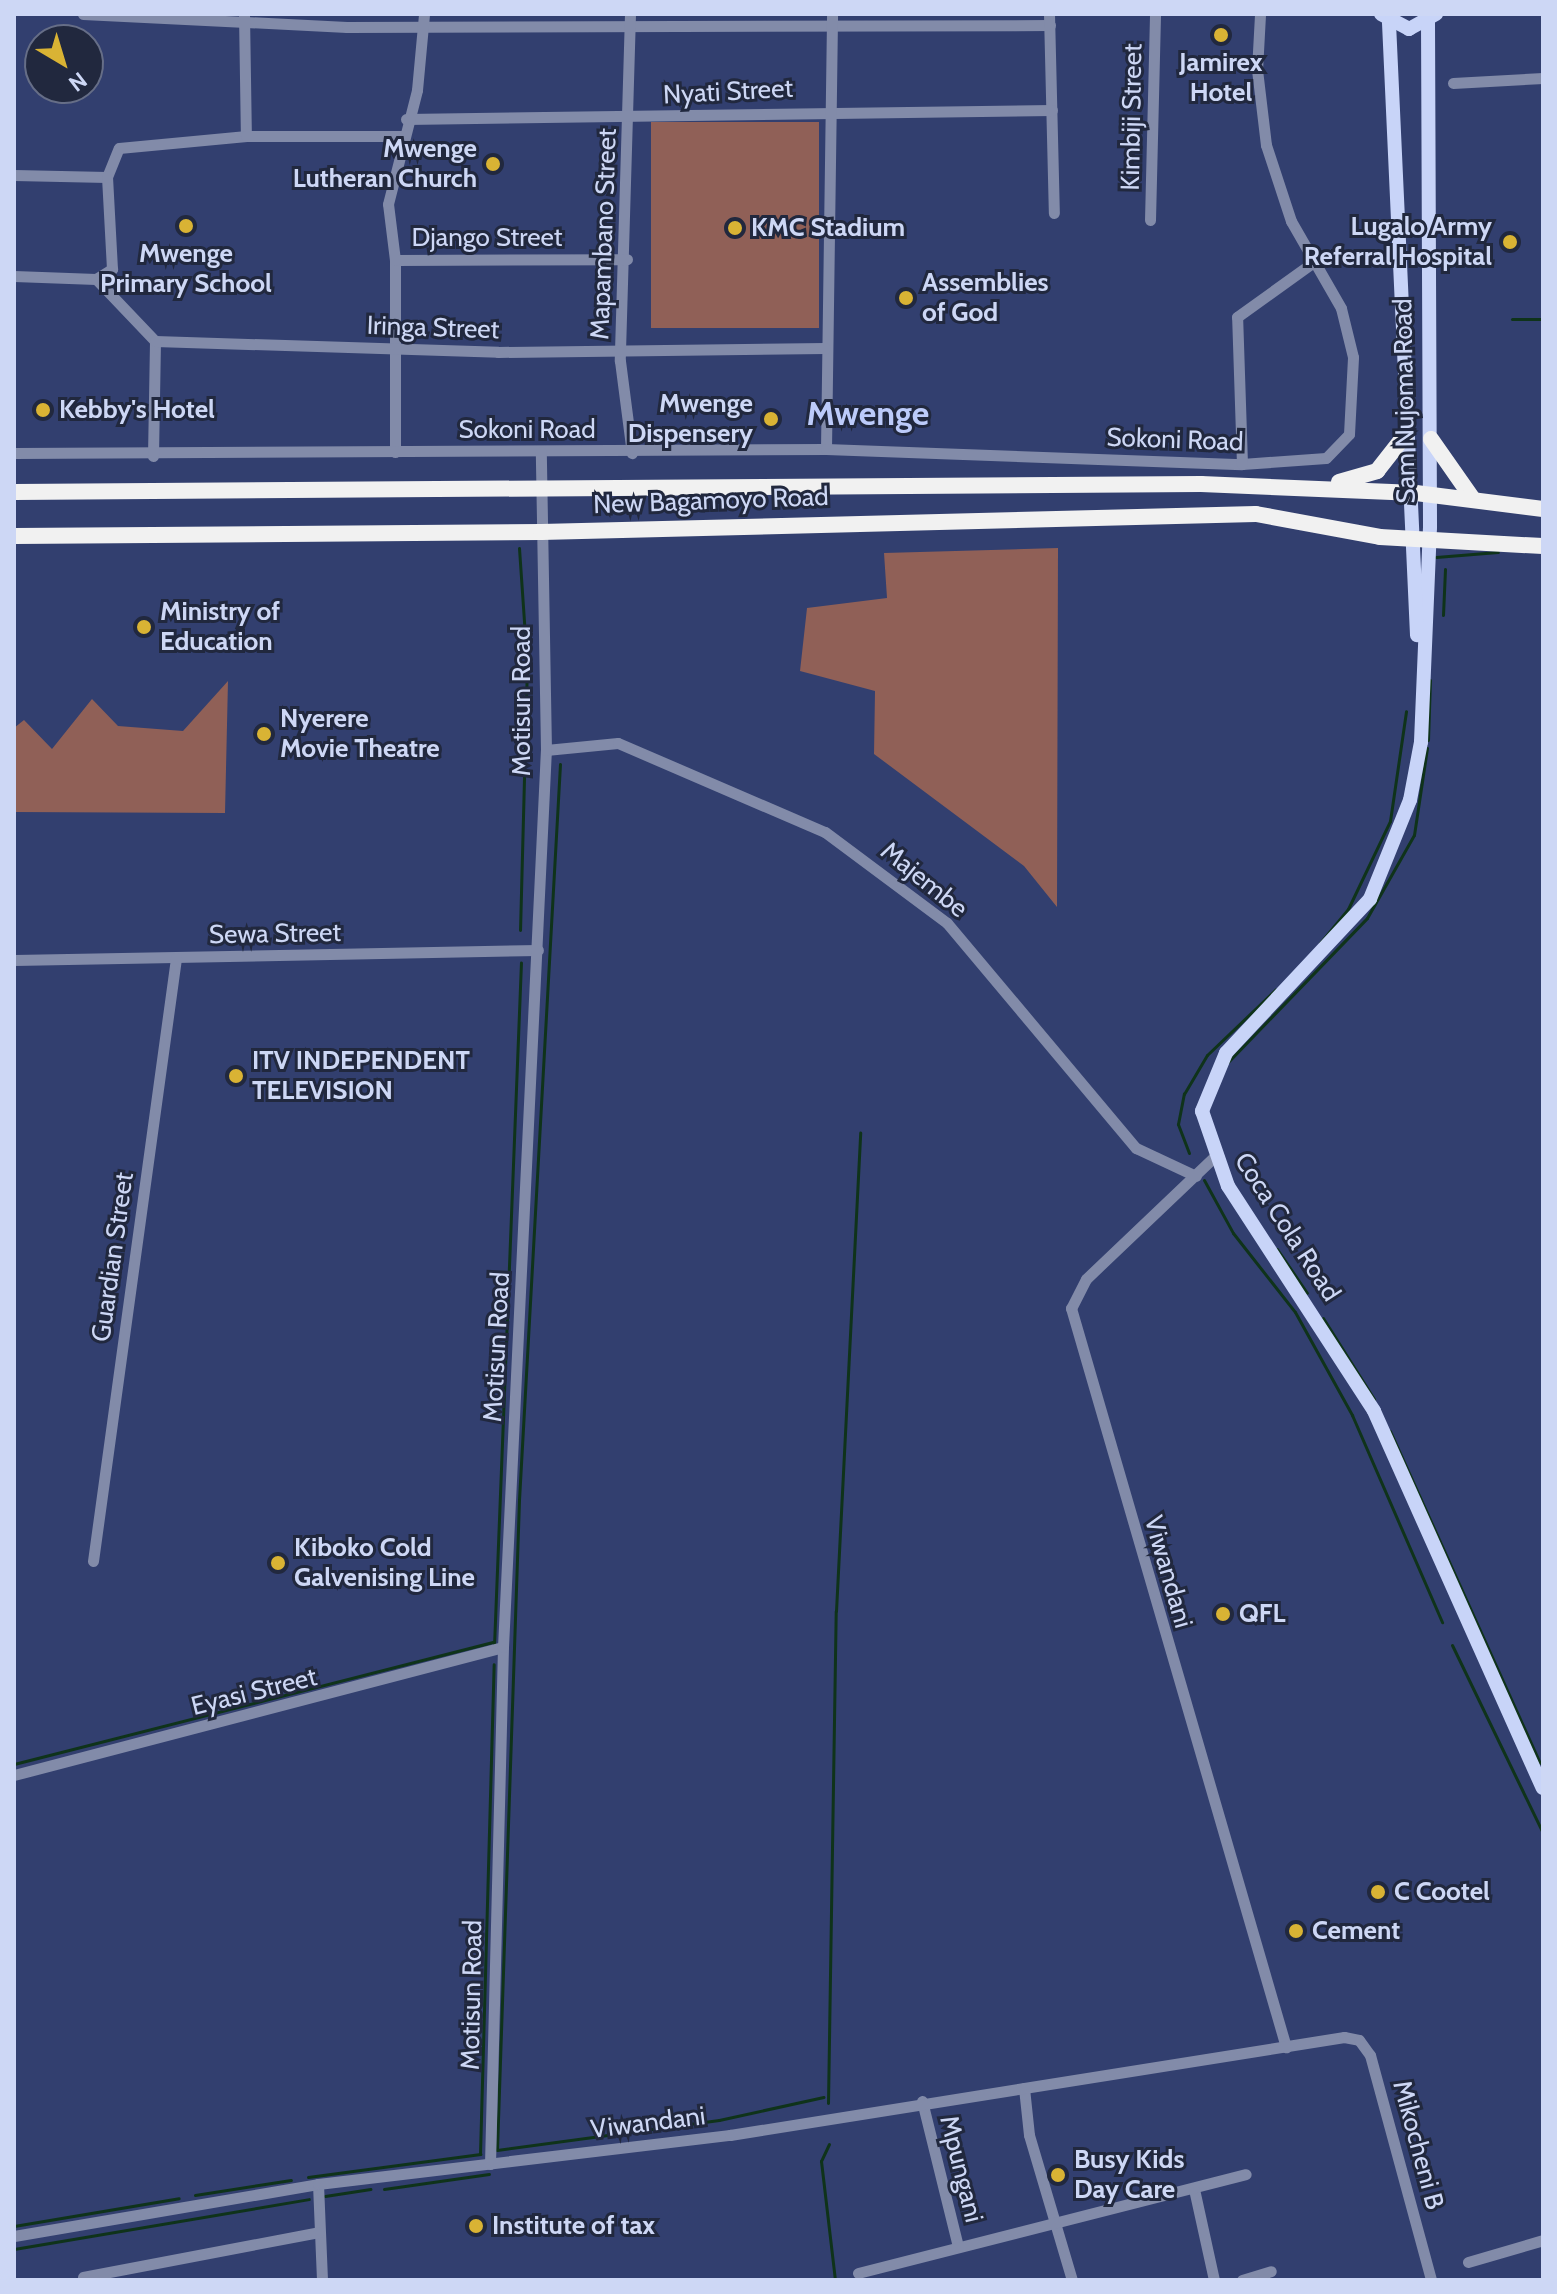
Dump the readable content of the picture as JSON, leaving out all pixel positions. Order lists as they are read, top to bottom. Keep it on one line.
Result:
{"streets":{"highway":["New Bagamoyo Road"],"main road":["Sam Nujoma Road","Coca Cola Road"],"street":["Nyati Street","Kimbiji Street","Mapambano Street","Django Street","Iringa Street","Sokoni Road","Motisun Road","Majembe","Sewa Street","Guardian Street","Viwandani","Eyasi Street","Mikocheni B","Mpungani"]},"crossings":[["Nyati Street","Mapambano Street"],["Mapambano Street","Django Street"],["Mapambano Street","Iringa Street"],["Mapambano Street","Sokoni Road"],["Sam Nujoma Road","New Bagamoyo Road"],["Sam Nujoma Road","Coca Cola Road"],["Sokoni Road","Motisun Road"],["New Bagamoyo Road","Motisun Road"],["New Bagamoyo Road","Coca Cola Road"],["Motisun Road","Majembe"],["Motisun Road","Sewa Street"],["Motisun Road","Viwandani"],["Motisun Road","Eyasi Street"],["Majembe","Viwandani"],["Sewa Street","Guardian Street"],["Coca Cola Road","Viwandani"],["Viwandani","Mikocheni B"],["Viwandani","Mpungani"]],"districts":["Mwenge"],"places":["Jamirex Hotel","Mwenge Lutheran Church","Mwenge Primary School","KMC Stadium","Lugalo Army Referral Hospital","Assemblies of God","Kebby's Hotel","Mwenge Dispensery","Ministry of Education","Nyerere Movie Theatre","ITV INDEPENDENT TELEVISION","Kiboko Cold Galvenising Line","QFL","C Cootel","Cement","Busy Kids Day Care","Institute of tax"],"north":"bottom right"}
